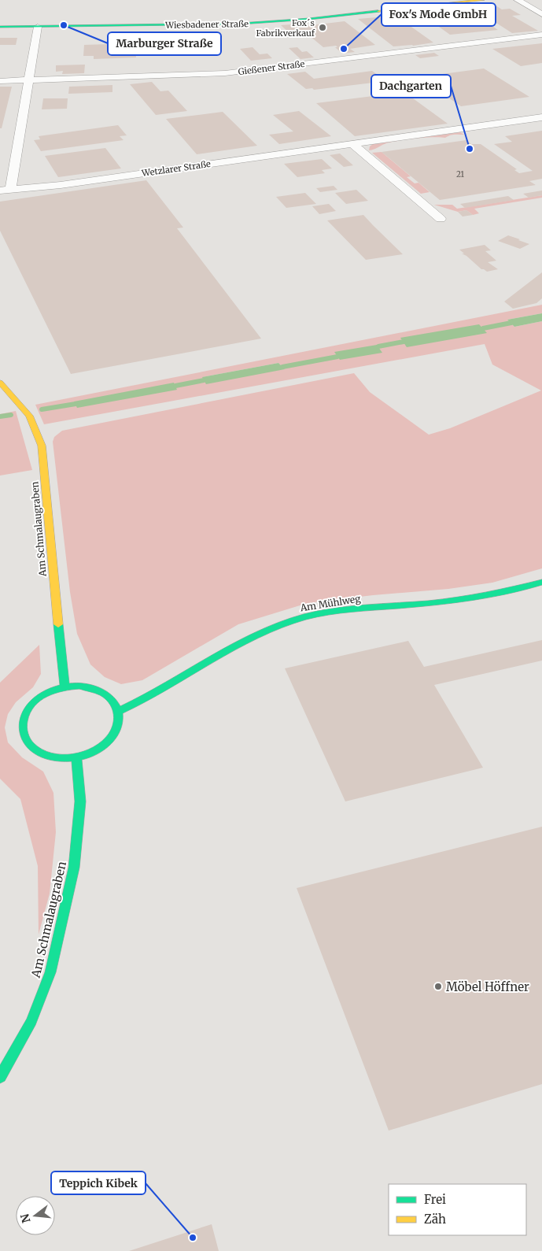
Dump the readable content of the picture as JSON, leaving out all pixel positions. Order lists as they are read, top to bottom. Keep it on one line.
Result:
{"streets":{"main road":["Wiesbadener Straße","Am Schmalaugraben","Am Mühlweg"],"street":["Gießener Straße","Wetzlarer Straße"]},"crossings":[["Am Schmalaugraben","Am Mühlweg"]],"places":["Marburger Straße","Fox´s Fabrikverkauf","Fox's Mode GmbH","Dachgarten","Möbel Höffner","Teppich Kibek"],"house_numbers":["21"],"legend":["Frei","Zäh"],"north":"left"}
